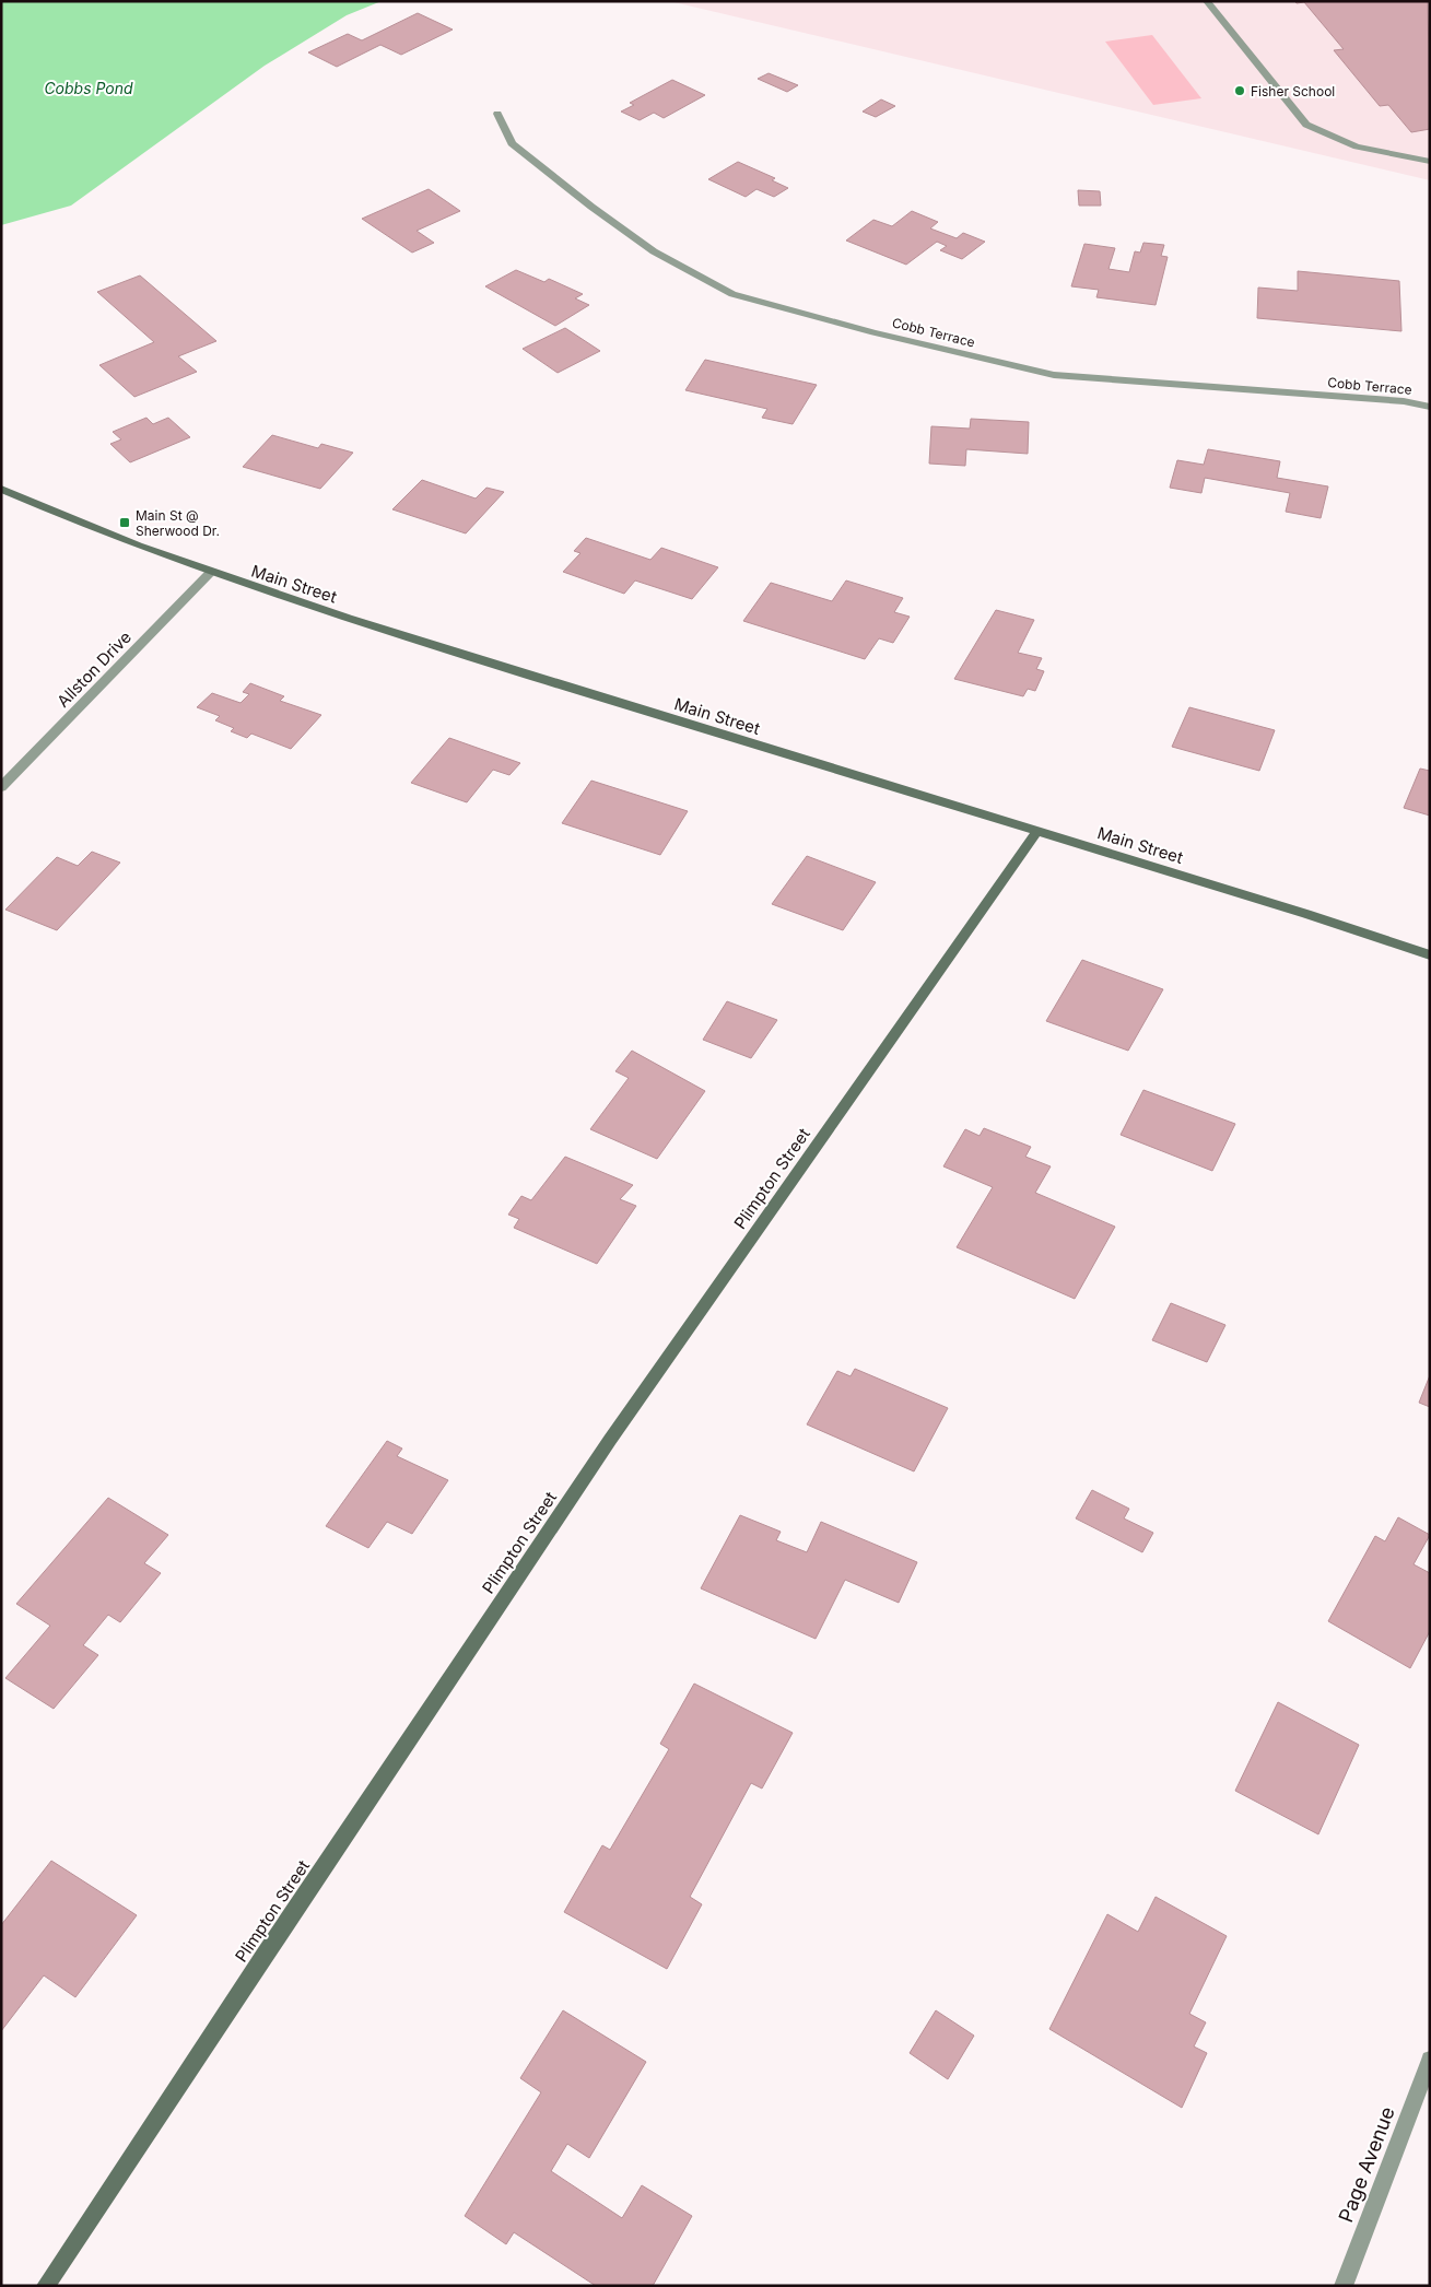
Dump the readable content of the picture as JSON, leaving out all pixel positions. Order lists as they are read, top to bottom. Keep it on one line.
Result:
{"streets":{"main road":["Main Street","Plimpton Street"],"street":["Cobb Terrace","Allston Drive","Page Avenue"]},"crossings":[["Main Street","Allston Drive"],["Main Street","Plimpton Street"]],"water":["Cobbs Pond"],"places":{"other":["Fisher School"],"transit":["Main St @ Sherwood Dr."]}}
